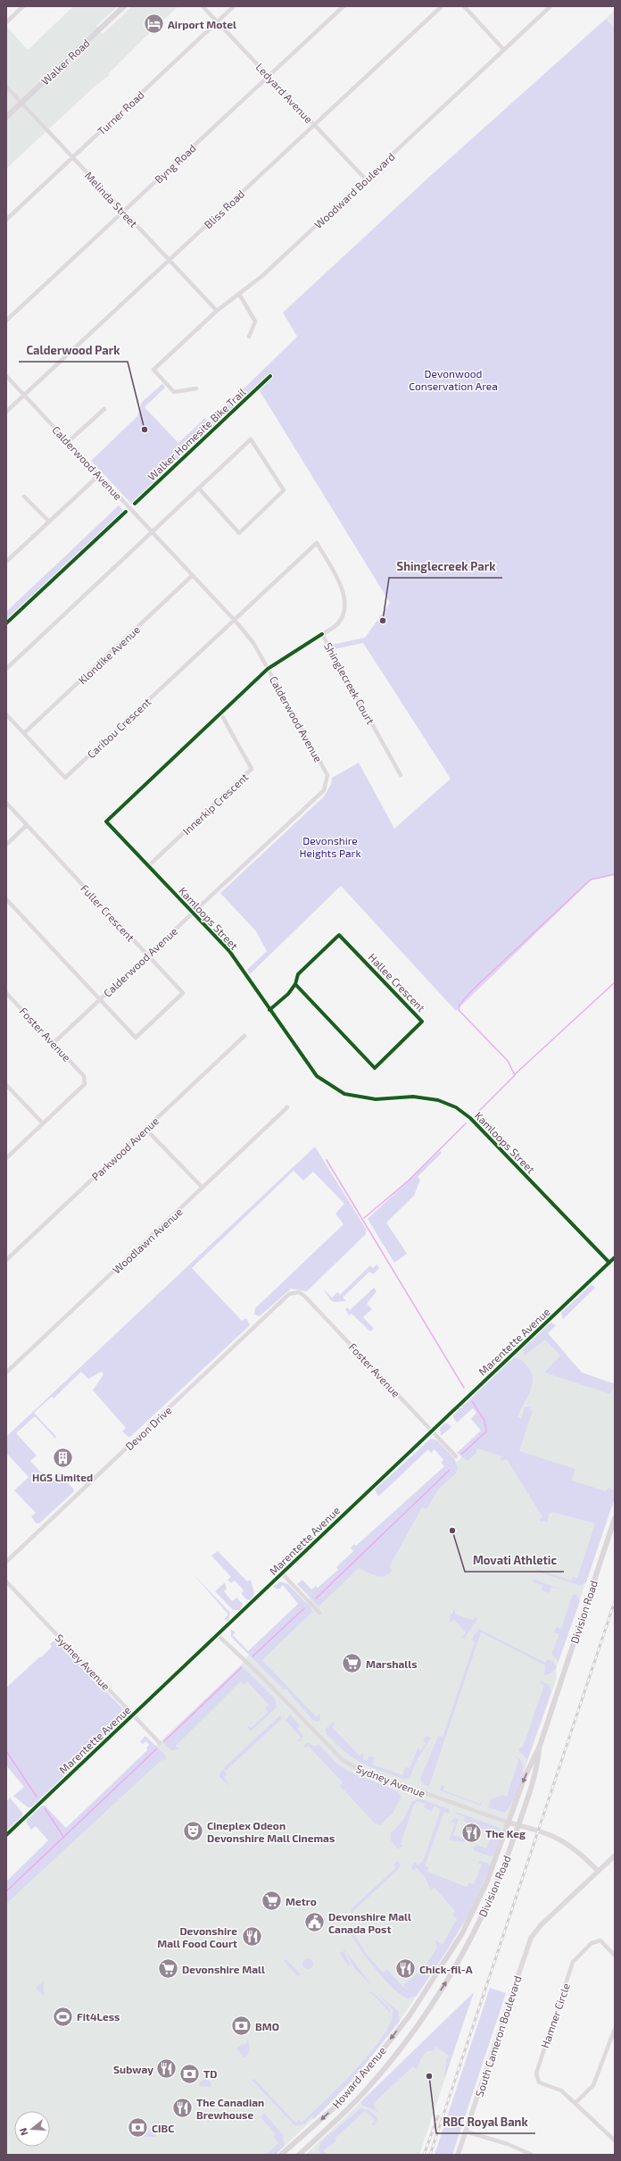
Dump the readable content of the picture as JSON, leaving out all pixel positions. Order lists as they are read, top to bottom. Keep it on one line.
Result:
{"streets":{"main road":["Walker Road","Division Road","Howard Avenue"],"street":["Ledyard Avenue","Turner Road","Byng Road","Woodward Boulevard","Melinda Street","Bliss Road","Calderwood Avenue","Klondike Avenue","Shinglecreek Court","Caribou Crescent","Innerkip Crescent","Fuller Crescent","Kamloops Street","Hallee Crescent","Foster Avenue","Parkwood Avenue","Woodlawn Avenue","Marentette Avenue","Devon Drive","Sydney Avenue","Hamner Circle","South Cameron Boulevard"],"cycle path":["Walker Homesite Bike Trail"]},"crossings":[["Walker Road","Melinda Street"],["Ledyard Avenue","Turner Road"],["Ledyard Avenue","Byng Road"],["Ledyard Avenue","Woodward Boulevard"],["Ledyard Avenue","Bliss Road"],["Turner Road","Melinda Street"],["Byng Road","Melinda Street"],["Woodward Boulevard","Melinda Street"],["Melinda Street","Bliss Road"],["Bliss Road","Calderwood Avenue"],["Calderwood Avenue","Klondike Avenue"],["Calderwood Avenue","Shinglecreek Court"],["Calderwood Avenue","Caribou Crescent"],["Calderwood Avenue","Fuller Crescent"],["Calderwood Avenue","Kamloops Street"],["Calderwood Avenue","Foster Avenue"],["Klondike Avenue","Caribou Crescent"],["Shinglecreek Court","Caribou Crescent"],["Shinglecreek Court","Kamloops Street"],["Innerkip Crescent","Kamloops Street"],["Kamloops Street","Hallee Crescent"],["Kamloops Street","Marentette Avenue"],["Foster Avenue","Marentette Avenue"],["Foster Avenue","Devon Drive"],["Marentette Avenue","Sydney Avenue"],["Division Road","Sydney Avenue"],["Division Road","Howard Avenue"],["Sydney Avenue","South Cameron Boulevard"]],"parks":["Devonwood Conservation Area","Devonshire Heights Park"],"places":{"hotel":["Airport Motel"],"other":["Calderwood Park","Shinglecreek Park","Movati Athletic","RBC Royal Bank"],"building":["HGS Limited"],"supermarket":["Marshalls","Metro","Devonshire Mall"],"theatre":["Cineplex Odeon Devonshire Mall Cinemas"],"restaurant":["The Keg","Devonshire Mall Food Court","Chick-fil-A","Subway","The Canadian Brewhouse"],"public building":["Devonshire Mall Canada Post"],"sports":["Fit4Less"],"bank":["BMO","TD","CIBC"]},"north":"left"}
